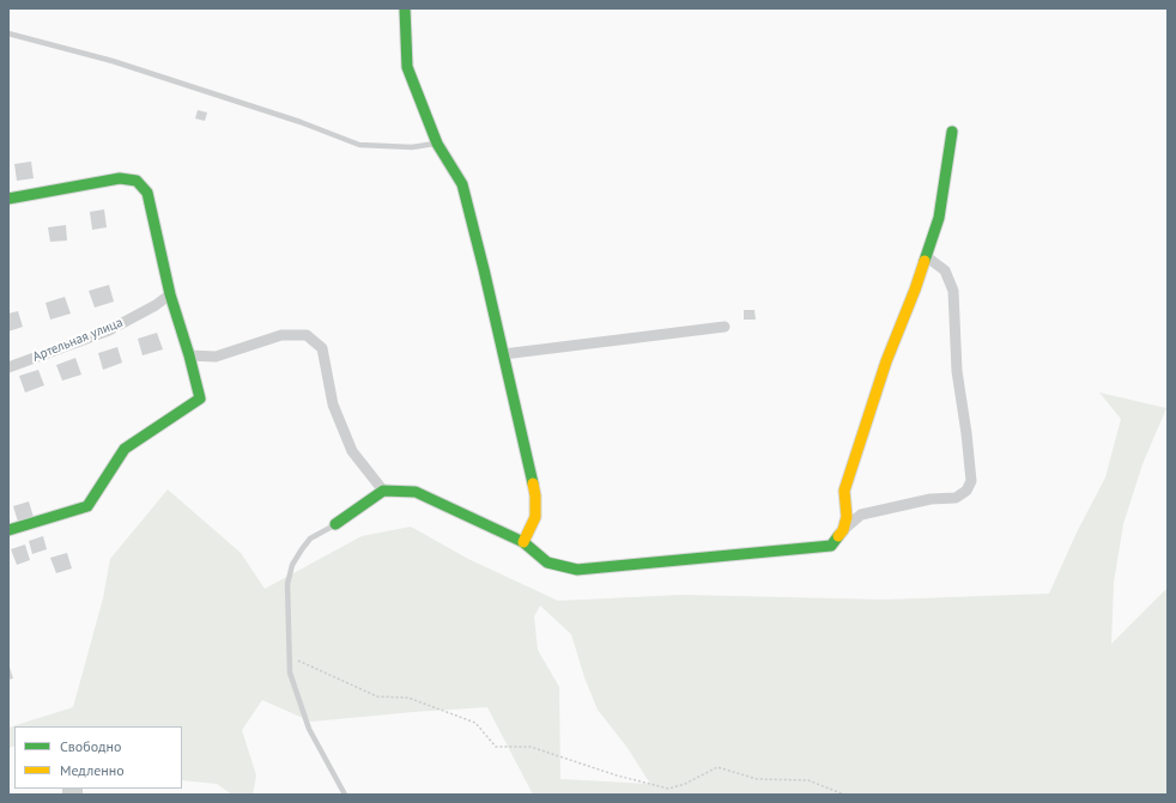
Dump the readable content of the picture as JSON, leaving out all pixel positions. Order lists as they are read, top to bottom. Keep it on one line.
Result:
{"streets":{"street":["Артельная улица"]},"legend":["Свободно","Медленно"]}
